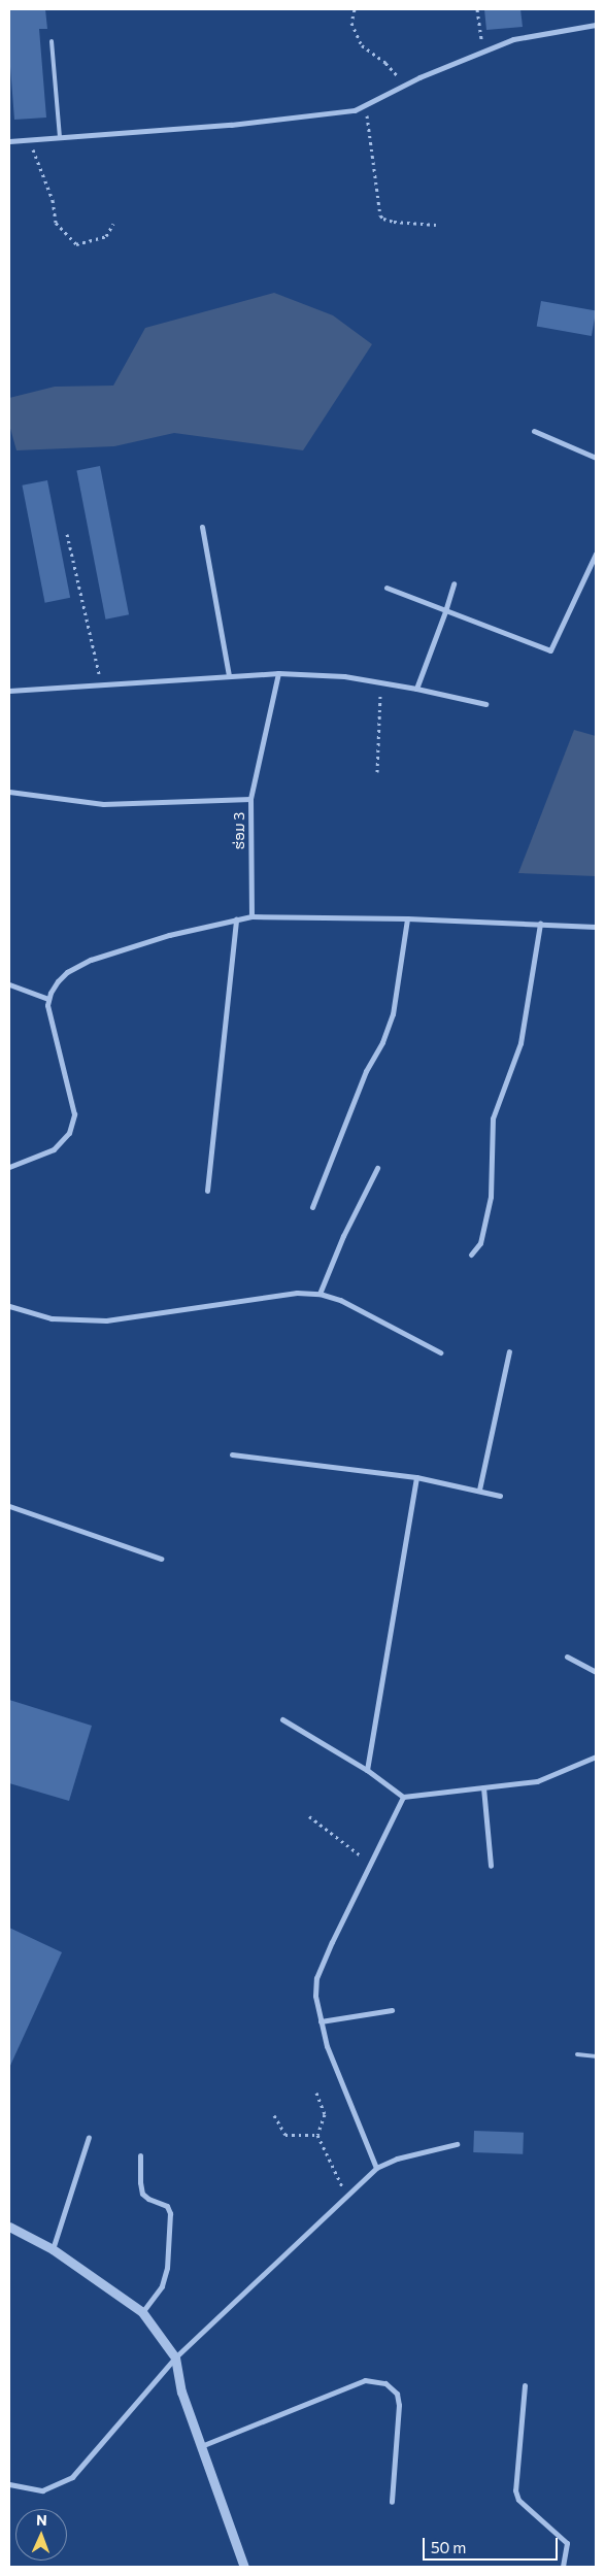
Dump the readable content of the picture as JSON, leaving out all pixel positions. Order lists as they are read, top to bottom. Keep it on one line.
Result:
{"streets":{"street":["ຮ່ອມ 3"]},"scale_bar":"50 m","north":"top"}
